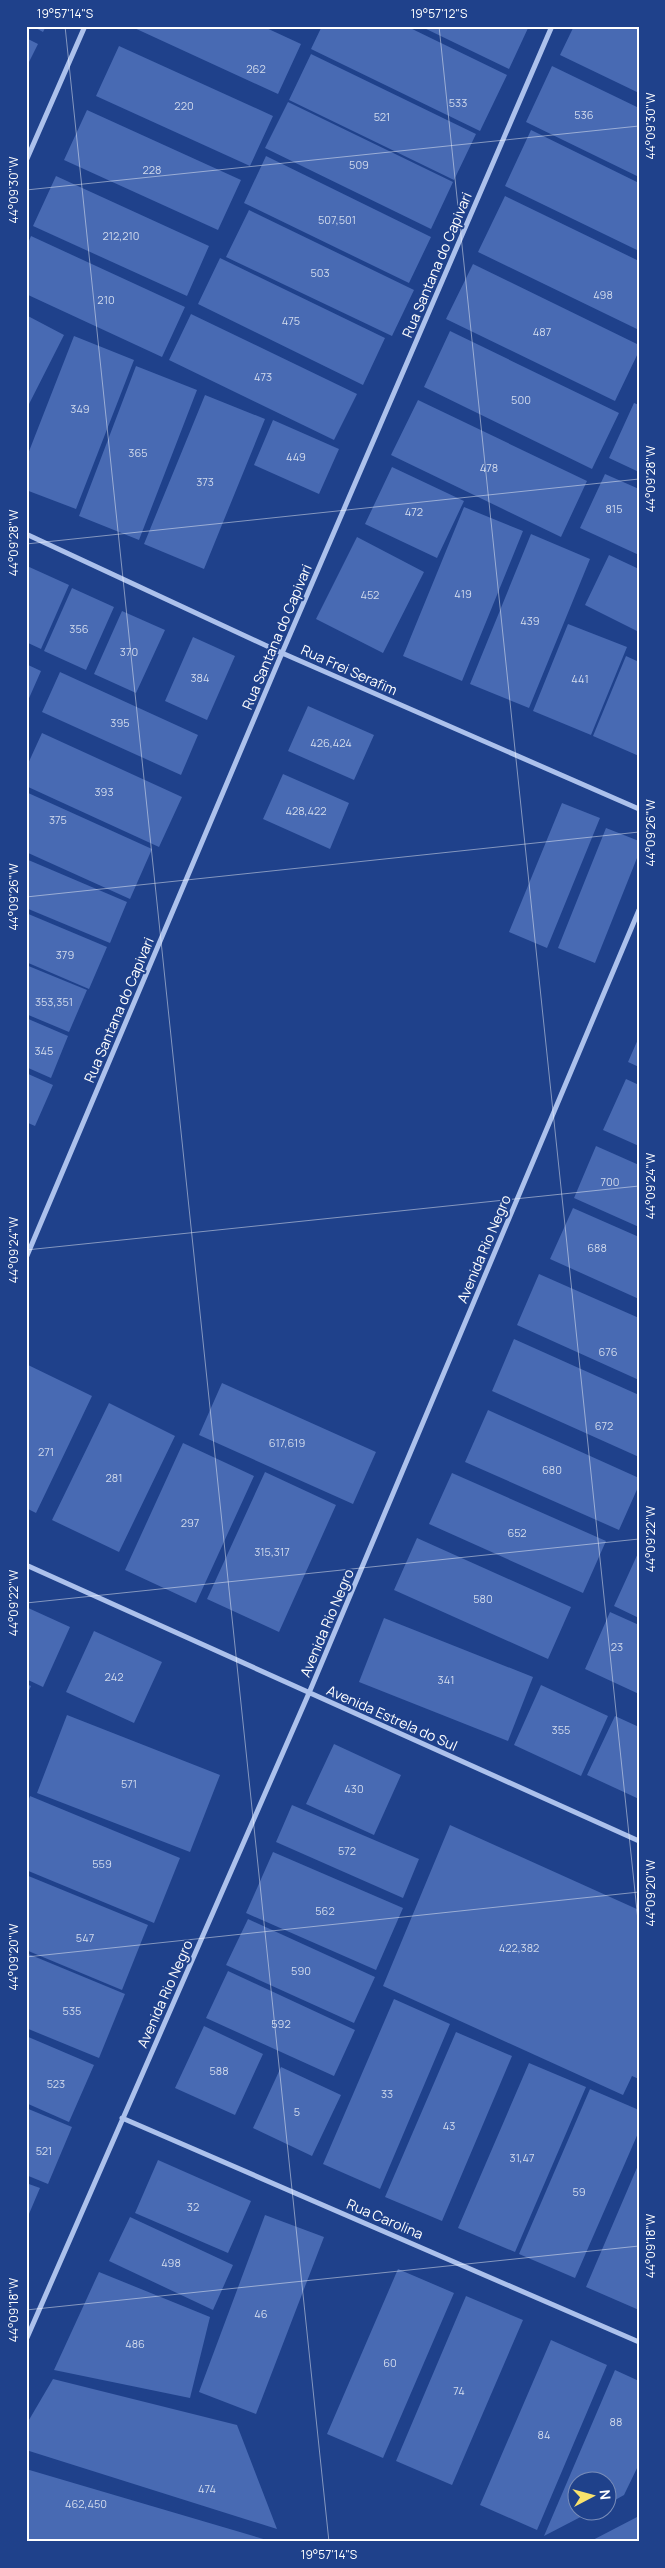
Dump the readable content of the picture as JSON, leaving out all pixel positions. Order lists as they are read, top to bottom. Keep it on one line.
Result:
{"streets":{"street":["Rua Santana do Capivari","Rua Frei Serafim","Avenida Rio Negro","Avenida Estrela do Sul","Rua Carolina"]},"crossings":[["Rua Santana do Capivari","Rua Frei Serafim"],["Avenida Rio Negro","Avenida Estrela do Sul"],["Avenida Rio Negro","Rua Carolina"]],"house_numbers":["262","533","220","536","521","509","228","507,501","212,210","503","498","210","475","487","473","500","349","365","449","478","373","815","472","419","452","439","356","370","384","441","395","426,424","393","428,422","375","379","353,351","345","700","688","676","672","617,619","271","680","281","297","652","315,317","580","23","242","341","355","571","430","572","559","562","547","422,382","590","535","592","588","523","33","5","43","521","31,47","59","32","498","46","486","60","74","88","84","474","462,450"],"north":"right","coordinates":["19°57'14\"S","19°57'12\"S","44°09'30\"W","44°09'28\"W","44°09'26\"W","44°09'24\"W","44°09'22\"W","44°09'20\"W","44°09'18\"W"]}
